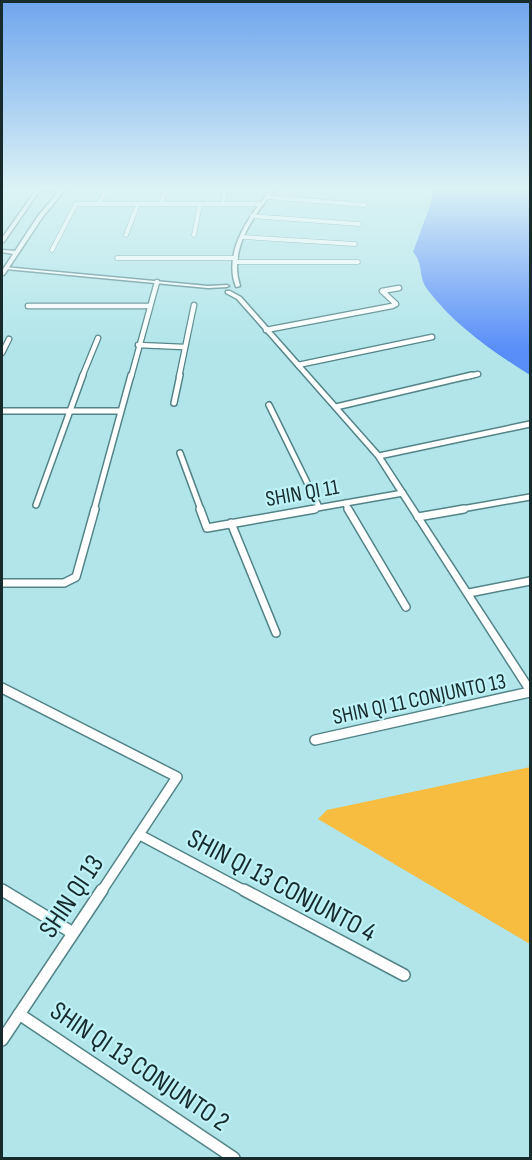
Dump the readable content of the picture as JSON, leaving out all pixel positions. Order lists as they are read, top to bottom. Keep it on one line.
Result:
{"streets":{"street":["SHIN QI 11","SHIN QI 11 CONJUNTO 13","SHIN QI 13 CONJUNTO 4","SHIN QI 13","SHIN QI 13 CONJUNTO 2"]},"crossings":[["SHIN QI 13 CONJUNTO 4","SHIN QI 13"],["SHIN QI 13","SHIN QI 13 CONJUNTO 2"]]}
